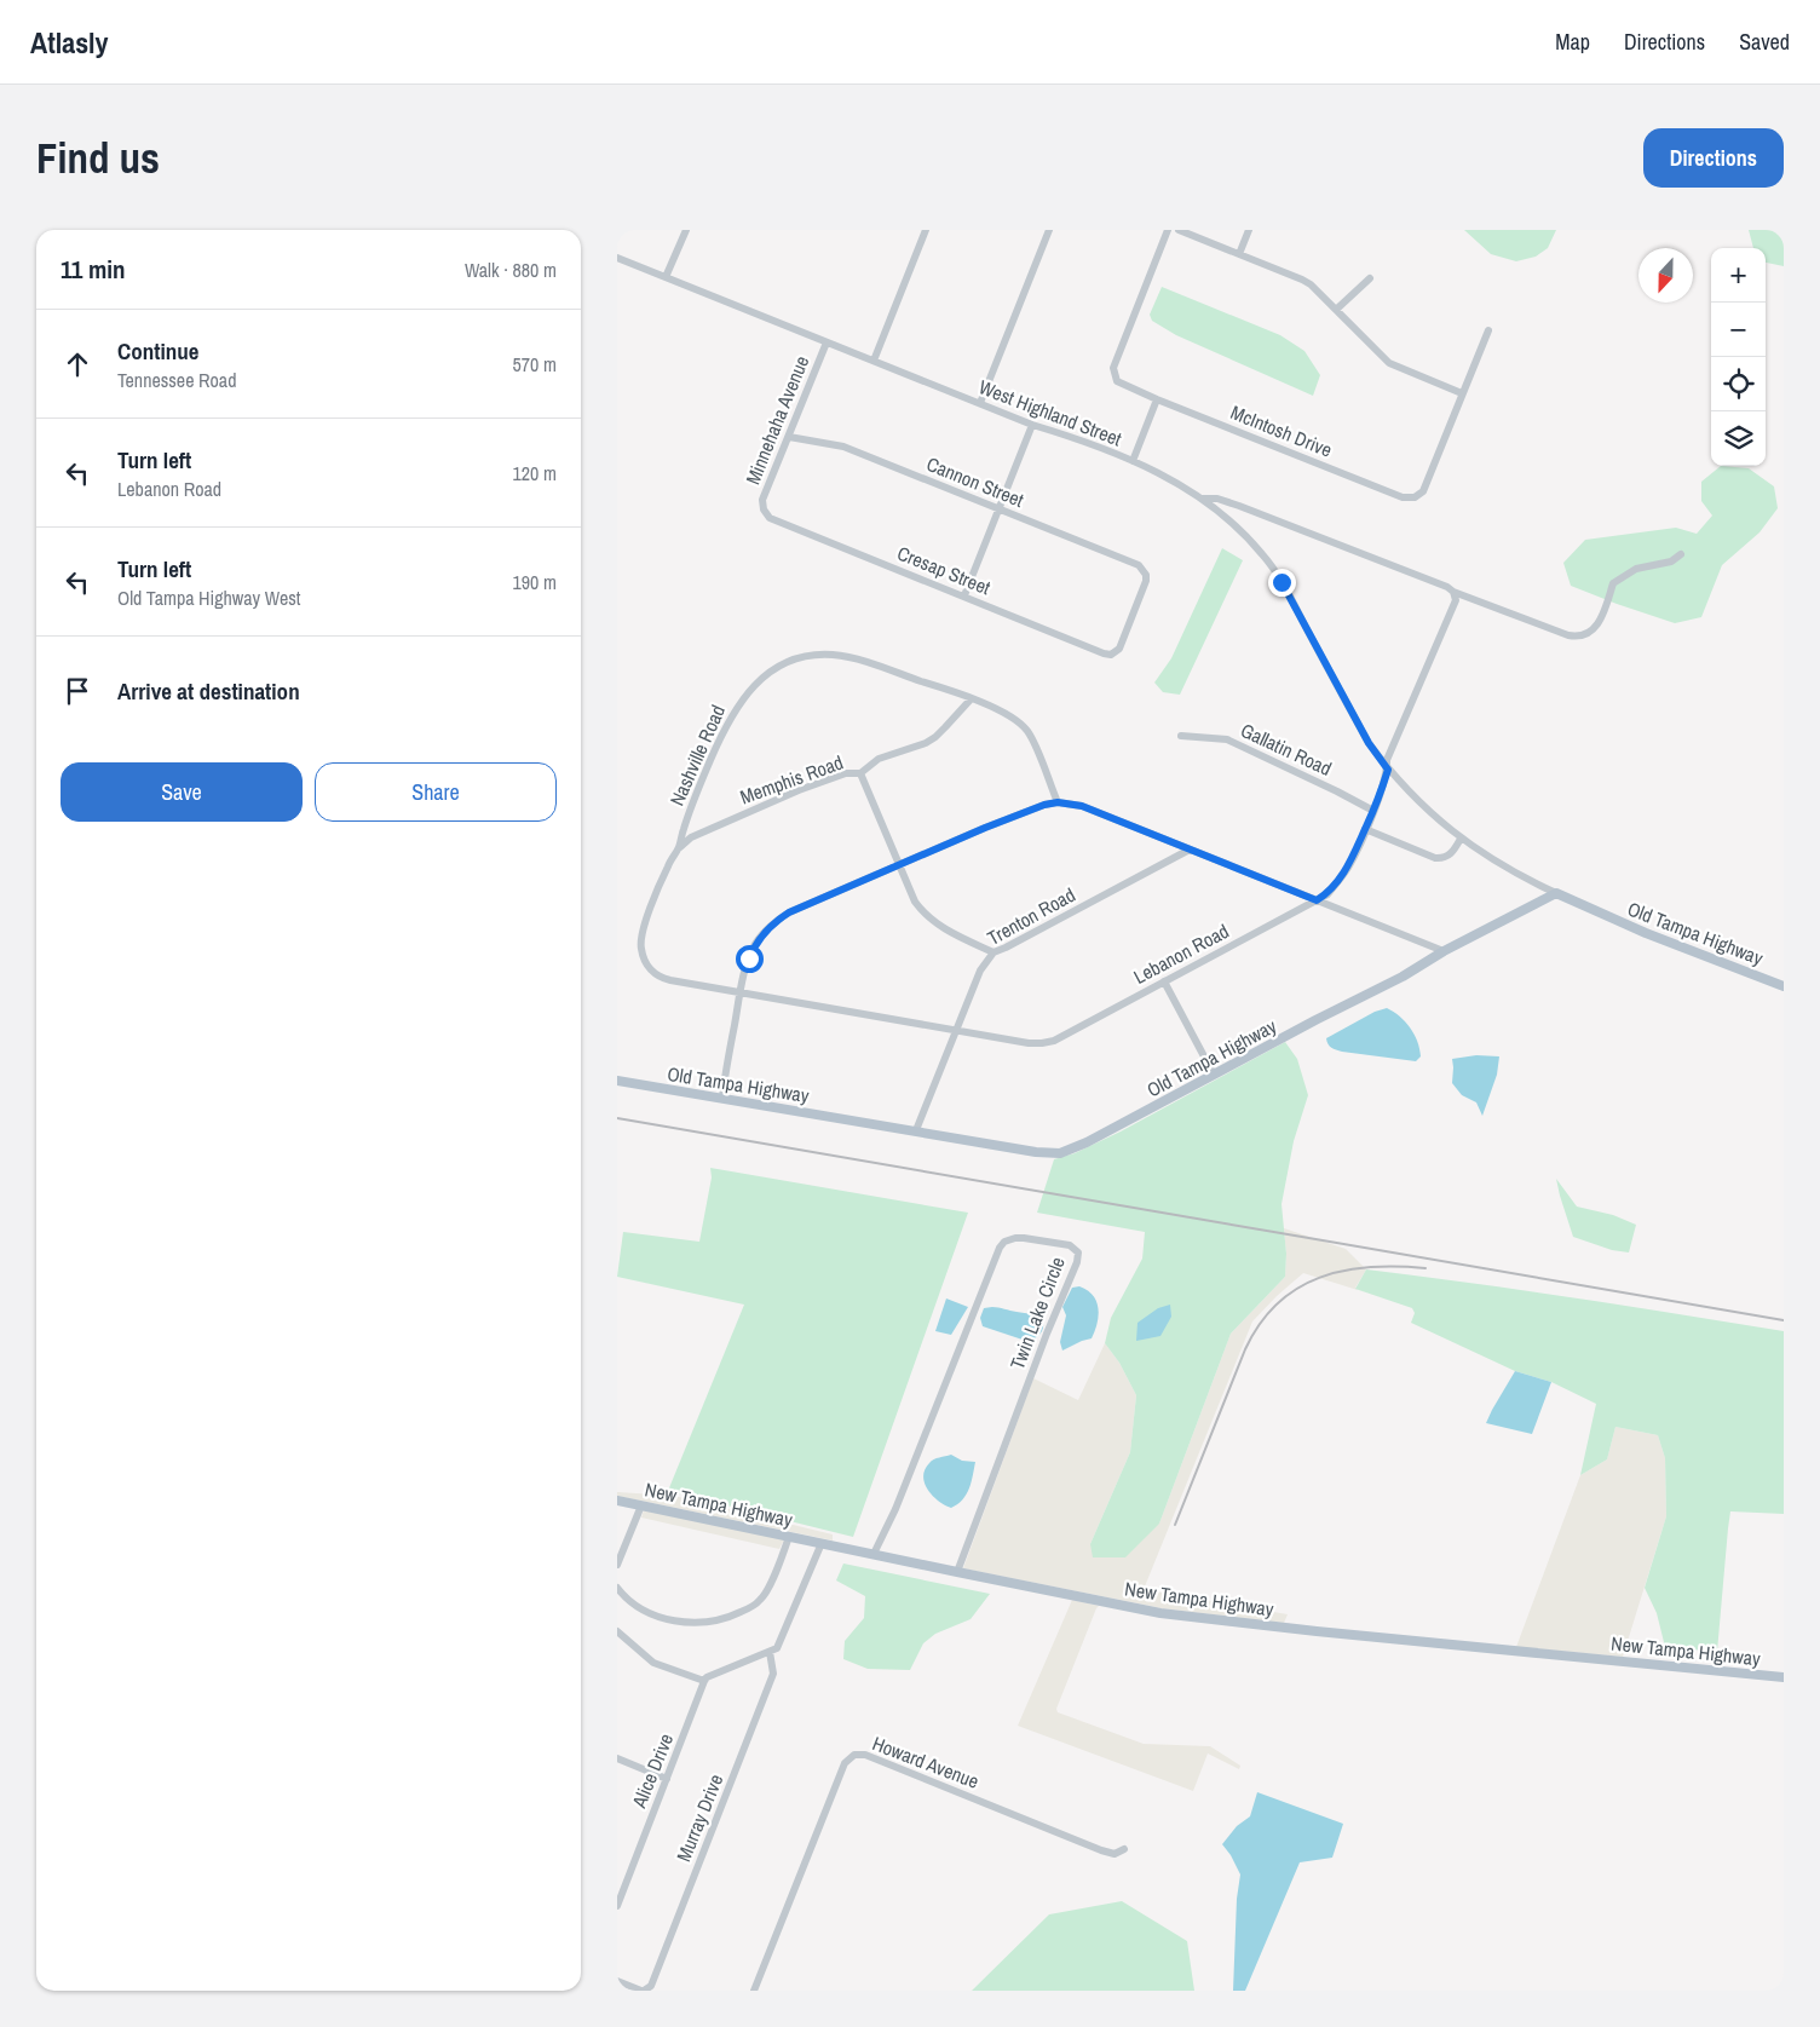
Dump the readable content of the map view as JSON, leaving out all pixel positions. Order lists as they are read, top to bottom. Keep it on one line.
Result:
{"streets":{"main road":["Old Tampa Highway","New Tampa Highway"],"street":["West Highland Street","Minnehaha Avenue","McIntosh Drive","Cannon Street","Cresap Street","Gallatin Road","Nashville Road","Memphis Road","Trenton Road","Lebanon Road","Twin Lake Circle","Howard Avenue","Alice Drive","Murray Drive"]},"crossings":[["West Highland Street","Minnehaha Avenue"],["West Highland Street","Lebanon Road"],["Minnehaha Avenue","Cannon Street"],["Minnehaha Avenue","Cresap Street"],["Cannon Street","Cresap Street"],["Gallatin Road","Lebanon Road"],["Nashville Road","Memphis Road"],["Nashville Road","Lebanon Road"],["Trenton Road","Old Tampa Highway"],["Trenton Road","Lebanon Road"],["Twin Lake Circle","New Tampa Highway"]],"north":"bottom","page":{"header":"Atlasly","nav":["Map","Directions","Saved"],"buttons":["Directions",["Save","Share"]],"title":"Find us","heading":["11 min","Walk · 880 m"],"map_buttons":["+","−"],"list":[["Continue","Tennessee Road","570 m"],["Turn left","Lebanon Road","120 m"],["Turn left","Old Tampa Highway West","190 m"],"Arrive at destination"]}}
